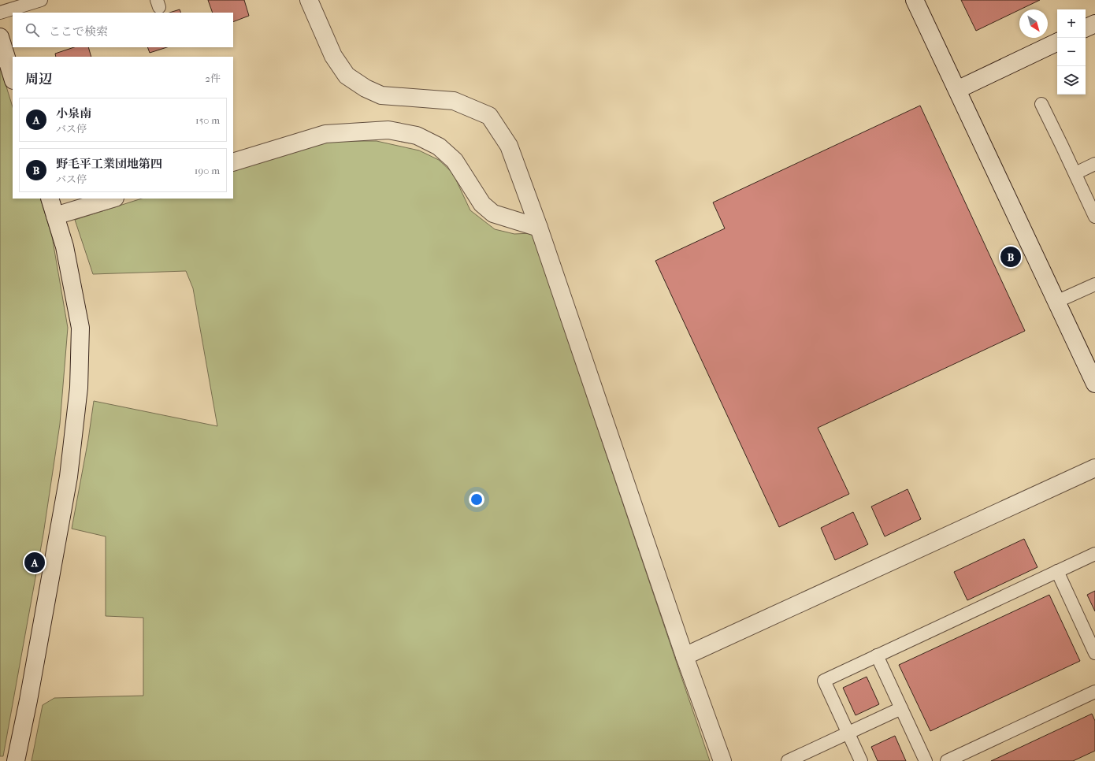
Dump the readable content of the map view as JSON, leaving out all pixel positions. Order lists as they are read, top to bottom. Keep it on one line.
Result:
{"north":"bottom right","page":{"map_buttons":["+","−"],"search":"ここで検索","heading":["周辺","2件"],"list":[{"mark":"A","name":"小泉南","note":"バス停","value":"150 m"},{"mark":"B","name":"野毛平工業団地第四","note":"バス停","value":"190 m"}],"pins":["B","A"]}}
